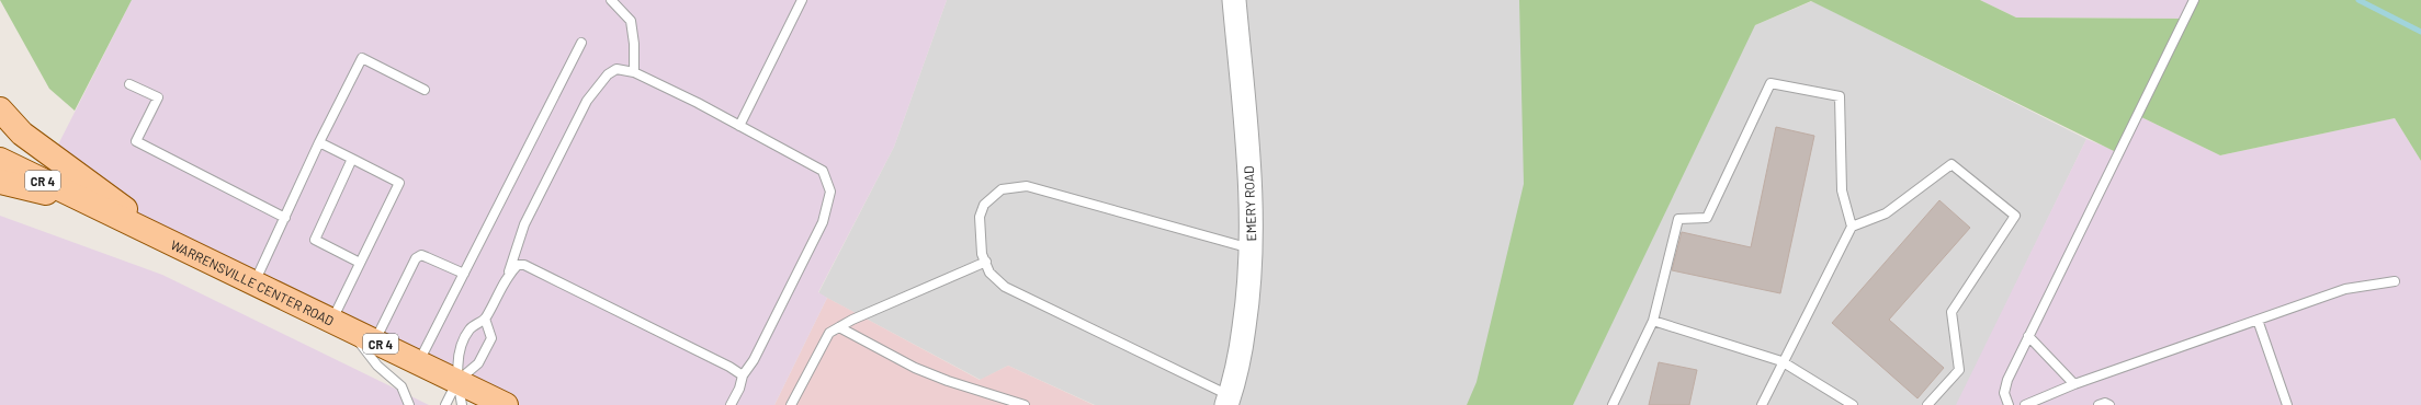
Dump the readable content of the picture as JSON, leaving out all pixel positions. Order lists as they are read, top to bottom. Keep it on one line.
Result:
{"streets":{"main road":["CR 4","WARRENSVILLE CENTER ROAD"],"street":["EMERY ROAD"]}}
